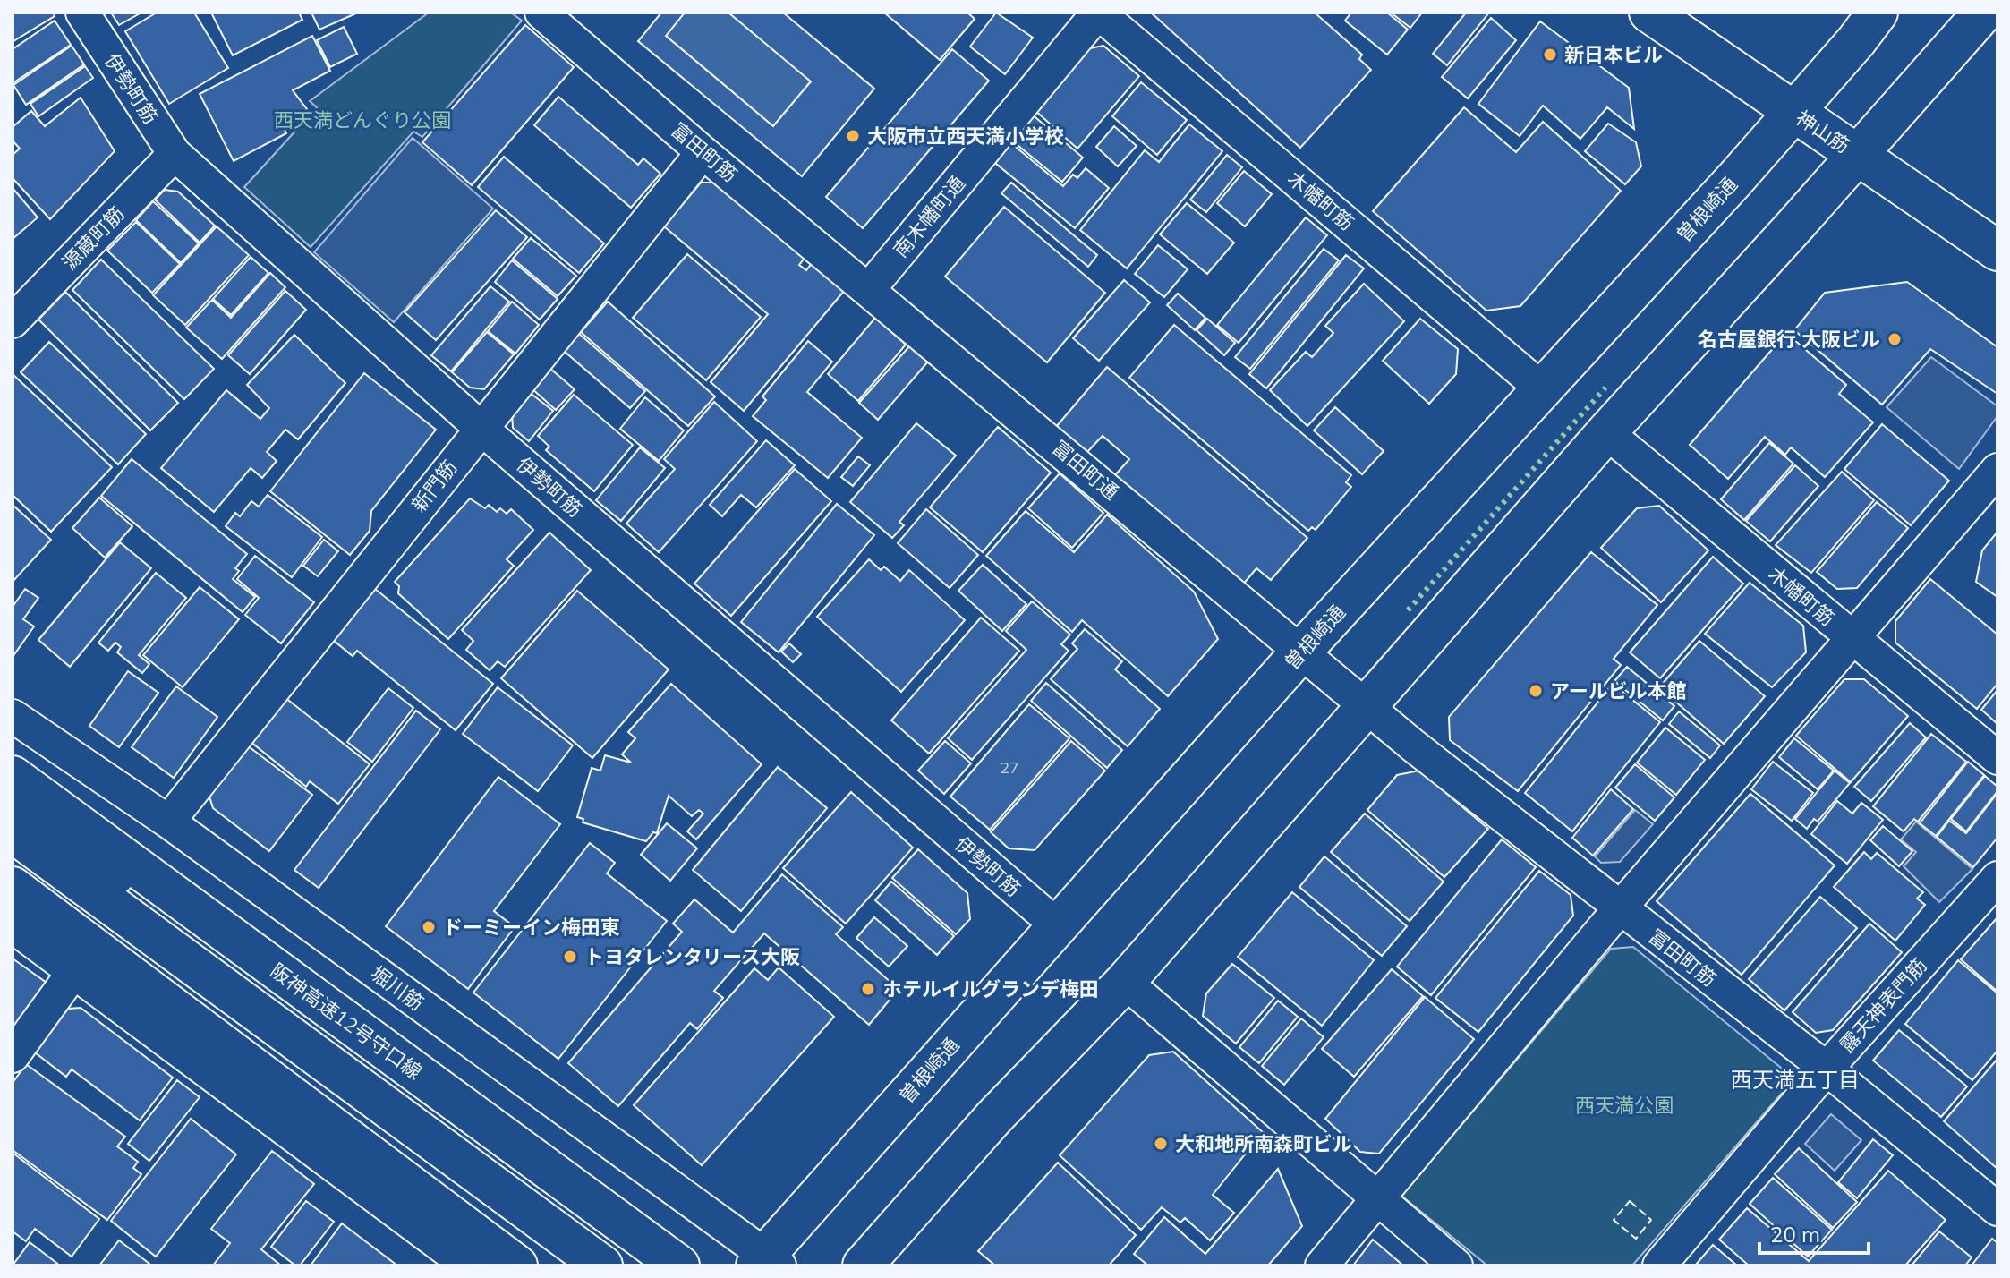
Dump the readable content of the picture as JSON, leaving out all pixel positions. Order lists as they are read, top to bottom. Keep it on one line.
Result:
{"streets":{"main road":["神山筋","曽根崎通","阪神高速12号守口線"],"street":["伊勢町筋","富田町筋","木幡町筋","南木幡町通","源蔵町筋","富田町通","新門筋","堀川筋","露天神表門筋"]},"crossings":[["伊勢町筋","曽根崎通"],["伊勢町筋","源蔵町筋"],["伊勢町筋","新門筋"],["神山筋","曽根崎通"],["富田町筋","南木幡町通"],["富田町筋","富田町通"],["富田町筋","新門筋"],["富田町筋","露天神表門筋"],["木幡町筋","曽根崎通"],["木幡町筋","南木幡町通"],["曽根崎通","富田町通"],["曽根崎通","堀川筋"],["南木幡町通","富田町通"],["新門筋","堀川筋"]],"districts":["西天満五丁目"],"parks":["西天満どんぐり公園","西天満公園"],"places":["新日本ビル","大阪市立西天満小学校","名古屋銀行 大阪ビル","アールビル本館","ドーミーイン梅田東","トヨタレンタリース大阪","ホテルイルグランデ梅田","大和地所南森町ビル"],"house_numbers":["27"],"scale_bar":"20 m"}
